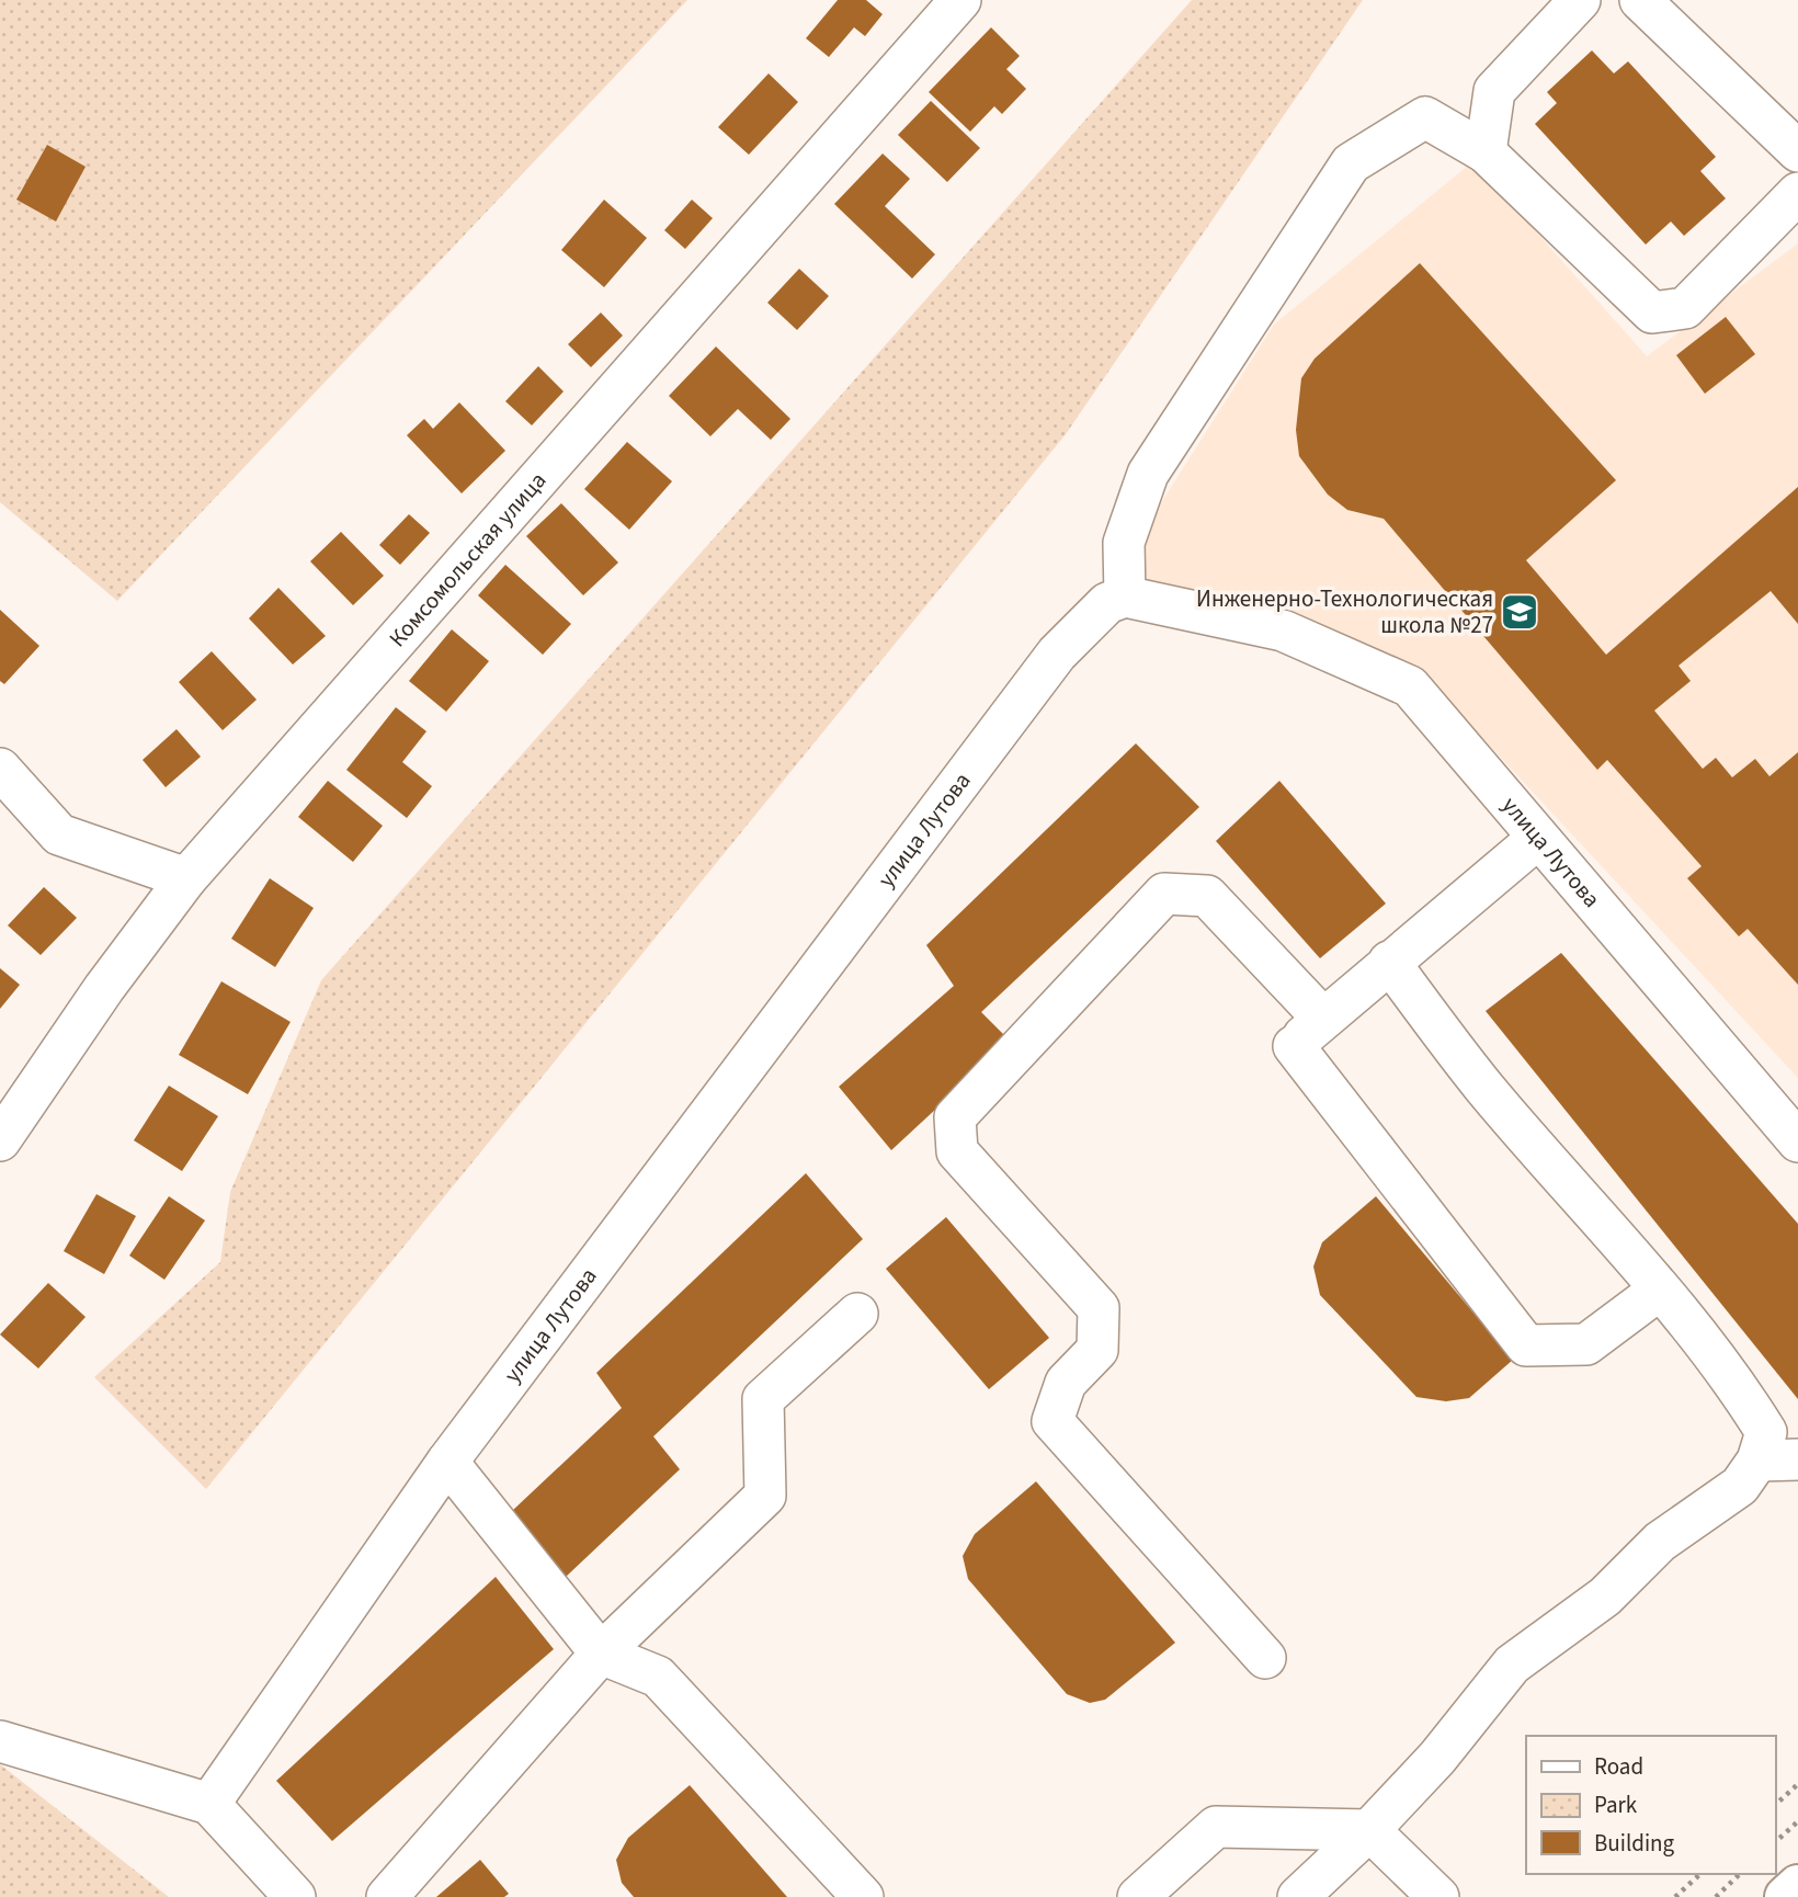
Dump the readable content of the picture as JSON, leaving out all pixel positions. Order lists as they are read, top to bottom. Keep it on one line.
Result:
{"streets":{"street":["Комсомольская улица","улица Лутова"]},"places":{"school or university":["Инженерно-Технологическая школа №27"]},"legend":["Road","Park","Building"]}
